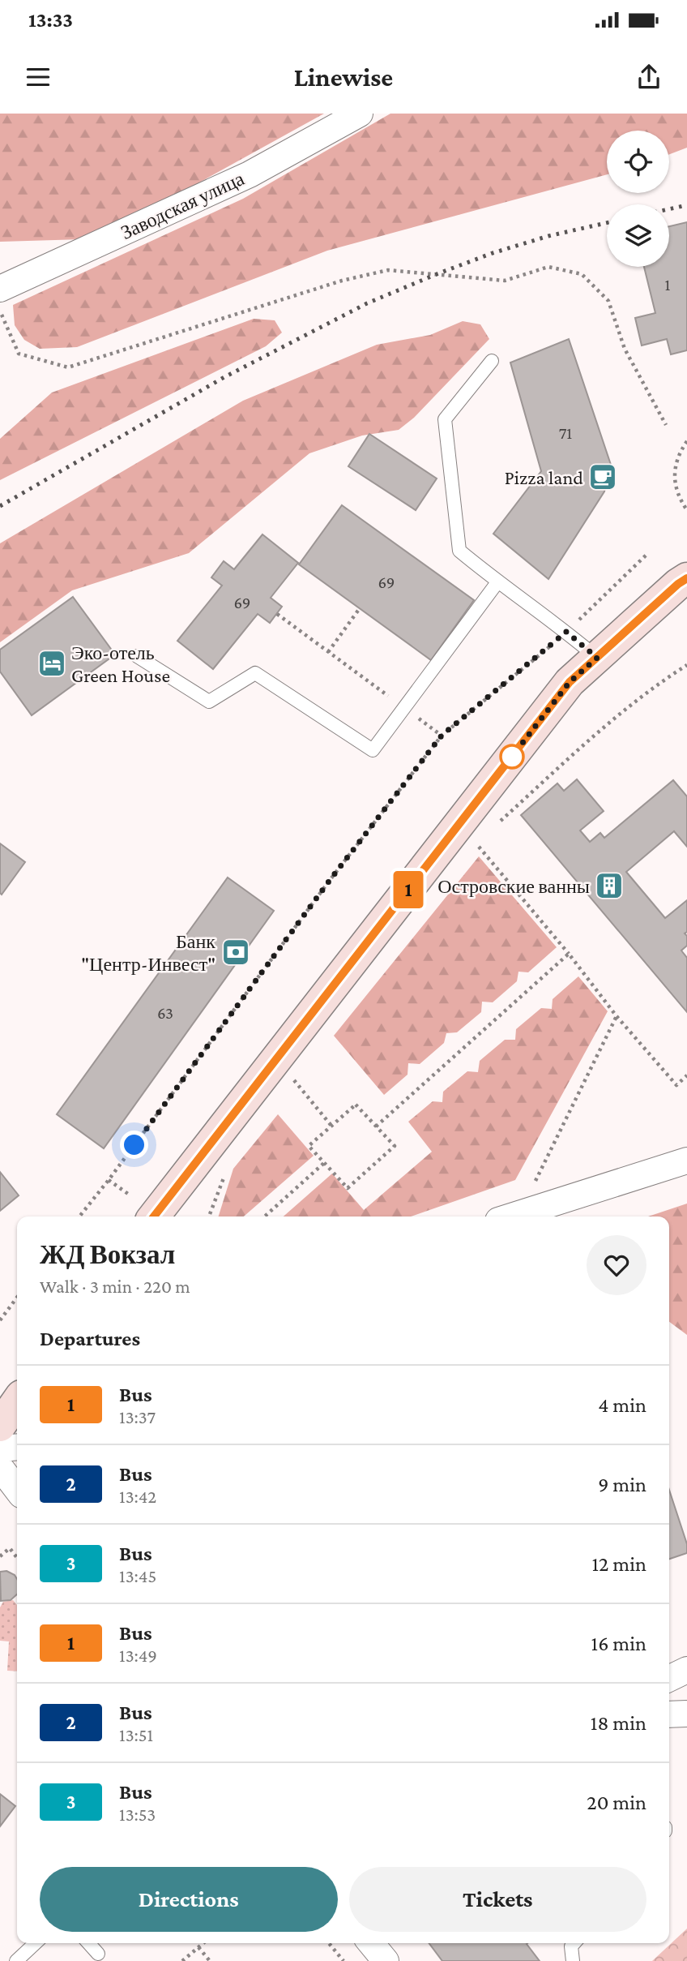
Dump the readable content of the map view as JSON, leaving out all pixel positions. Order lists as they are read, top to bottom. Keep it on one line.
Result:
{"streets":{"street":["Заводская улица"]},"places":{"cafe":["Pizza land"],"hotel":["Эко-отель Green House"],"building":["Островские ванны"],"bank":["Банк \"Центр-Инвест\""]},"lines":["bus line 1"],"house_numbers":["1","71","69","69","63"],"page":{"status":"13:33","header":"Linewise","on_map":"1","heading":[["ЖД Вокзал","Walk · 3 min · 220 m"],"Departures"],"list":[{"mark":"1","name":"Bus","note":"13:37","value":"4 min"},{"mark":"2","name":"Bus","note":"13:42","value":"9 min"},{"mark":"3","name":"Bus","note":"13:45","value":"12 min"},{"mark":"1","name":"Bus","note":"13:49","value":"16 min"},{"mark":"2","name":"Bus","note":"13:51","value":"18 min"},{"mark":"3","name":"Bus","note":"13:53","value":"20 min"}],"buttons":["Directions","Tickets"]}}
